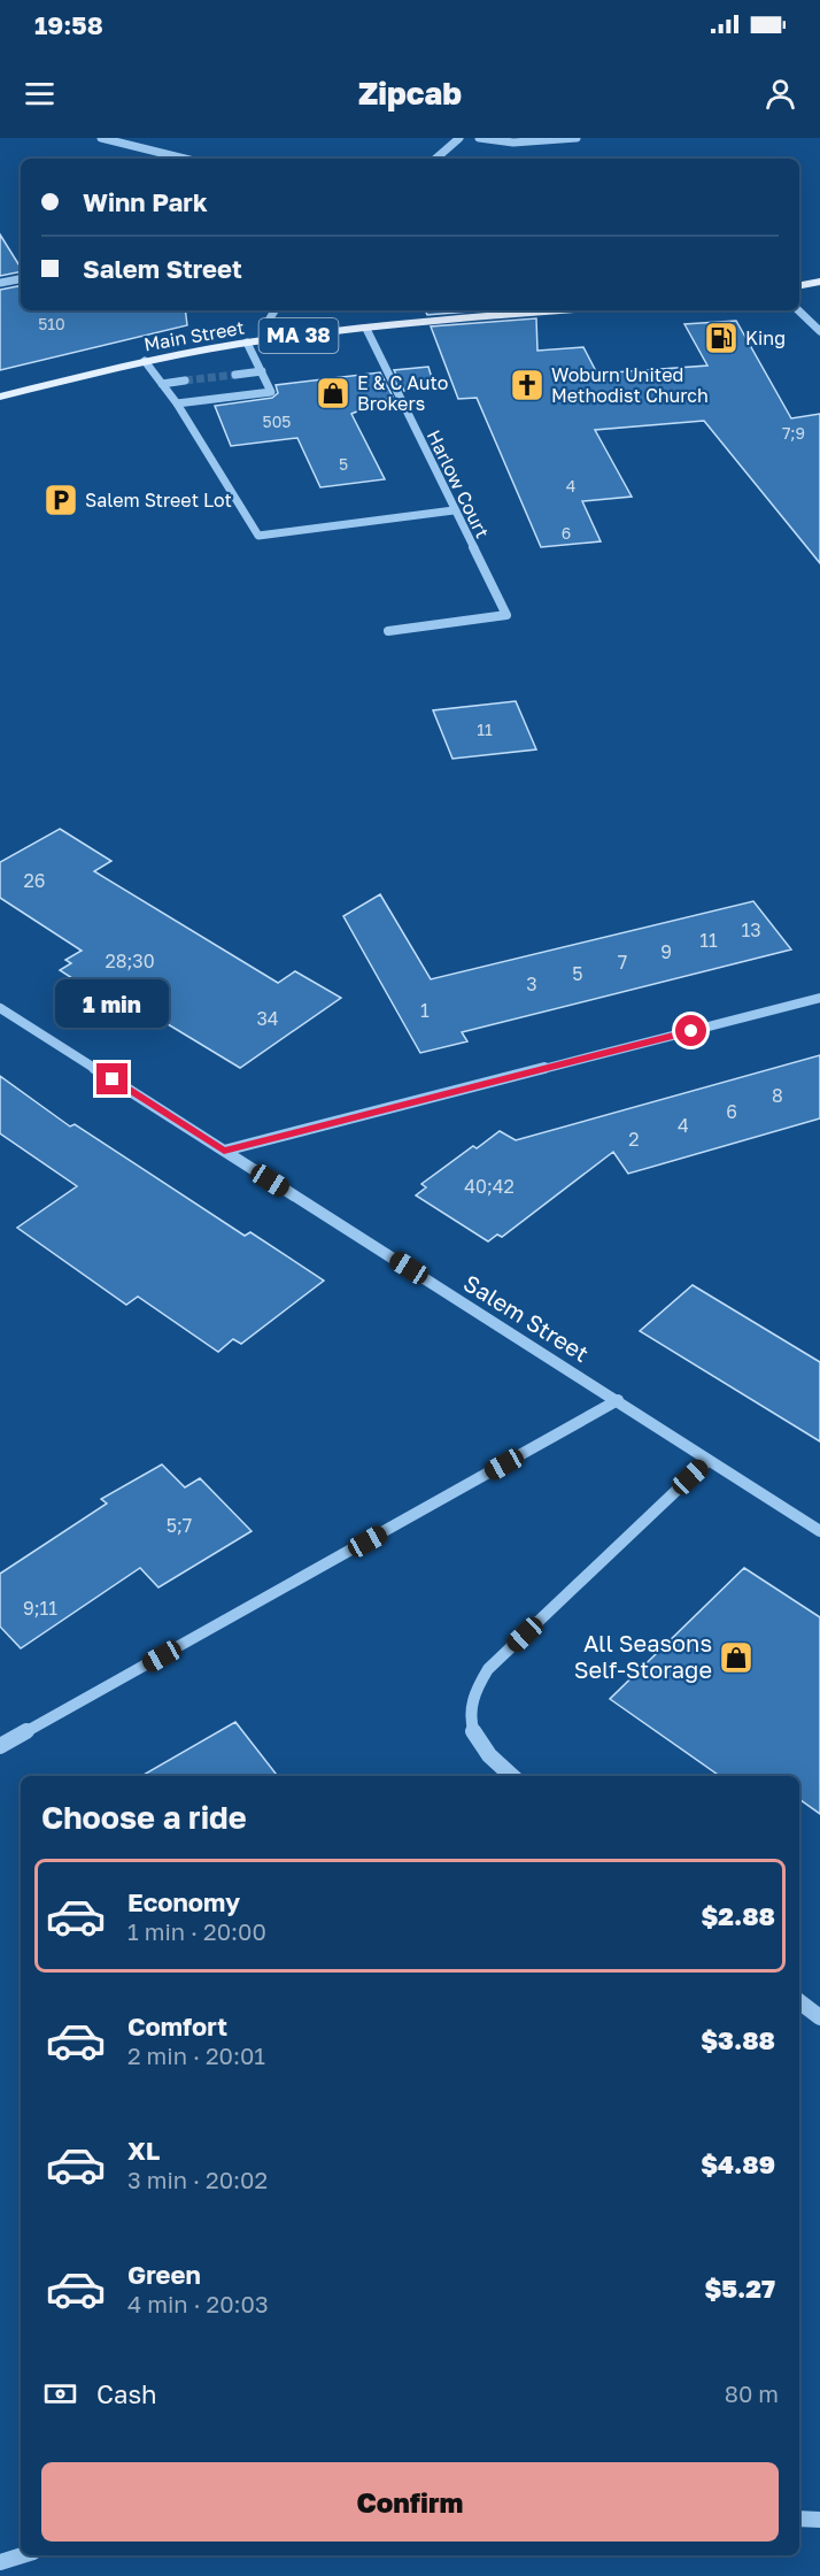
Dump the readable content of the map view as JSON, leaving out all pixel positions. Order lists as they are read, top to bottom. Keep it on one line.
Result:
{"streets":{"main road":["Main Street","MA 38"],"street":["Harlow Court","Salem Street"]},"crossings":[["Main Street","Harlow Court"]],"places":{"fuel station":["King"],"church":["Woburn United Methodist Church"],"shop":["E & C Auto Brokers","All Seasons Self-Storage"],"parking":["Salem Street Lot"]},"house_numbers":["510","505","7;9","5","4","6","11","26","13","11","9","28;30","7","5","3","1","34","8","6","4","2","40;42","5;7","9;11"],"page":{"status":"19:58","header":"Zipcab","banner":["Winn Park","Salem Street"],"bubble":"1 min","heading":"Choose a ride","list":[{"name":"Economy","note":"1 min · 20:00","value":"$2.88"},{"name":"Comfort","note":"2 min · 20:01","value":"$3.88"},{"name":"XL","note":"3 min · 20:02","value":"$4.89"},{"name":"Green","note":"4 min · 20:03","value":"$5.27"}],"pay":["Cash","80 m"],"buttons":"Confirm"}}
